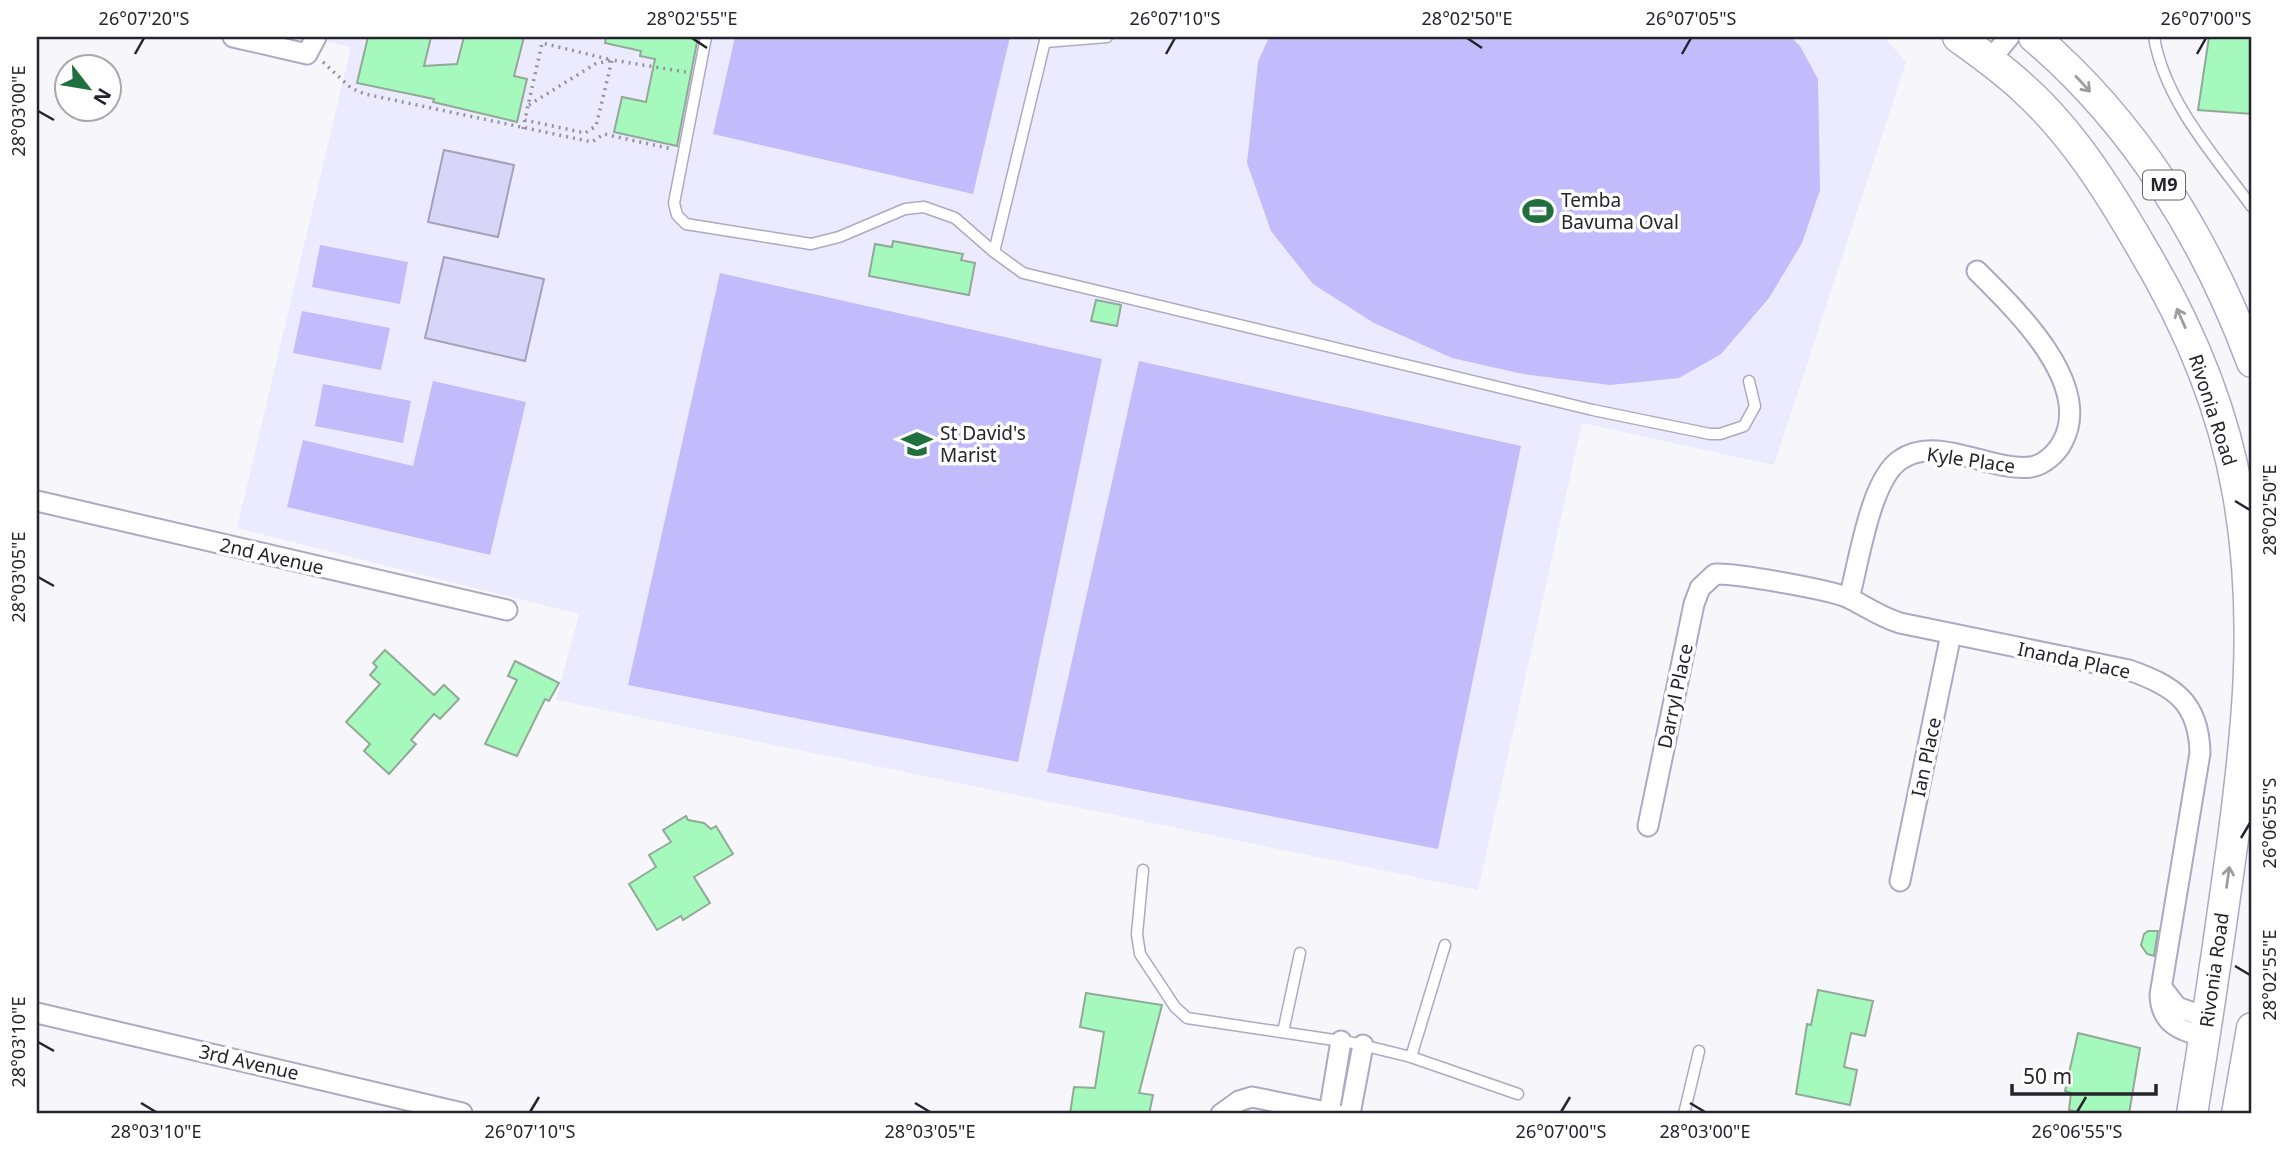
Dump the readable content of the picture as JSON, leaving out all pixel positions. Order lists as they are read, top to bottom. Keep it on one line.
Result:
{"streets":{"main road":["M9","Rivonia Road"],"street":["Kyle Place","2nd Avenue","Inanda Place","Darryl Place","Ian Place","3rd Avenue"]},"crossings":[["Rivonia Road","Inanda Place"],["Kyle Place","Inanda Place"],["Inanda Place","Darryl Place"],["Inanda Place","Ian Place"]],"places":{"sports":["Temba Bavuma Oval"],"school or university":["St David's Marist"]},"scale_bar":"50 m","north":"bottom right","coordinates":["26°07'20\"S","28°02'55\"E","26°07'10\"S","28°02'50\"E","26°07'05\"S","26°07'00\"S","28°03'00\"E","28°03'05\"E","26°06'55\"S","28°03'10\"E"]}
